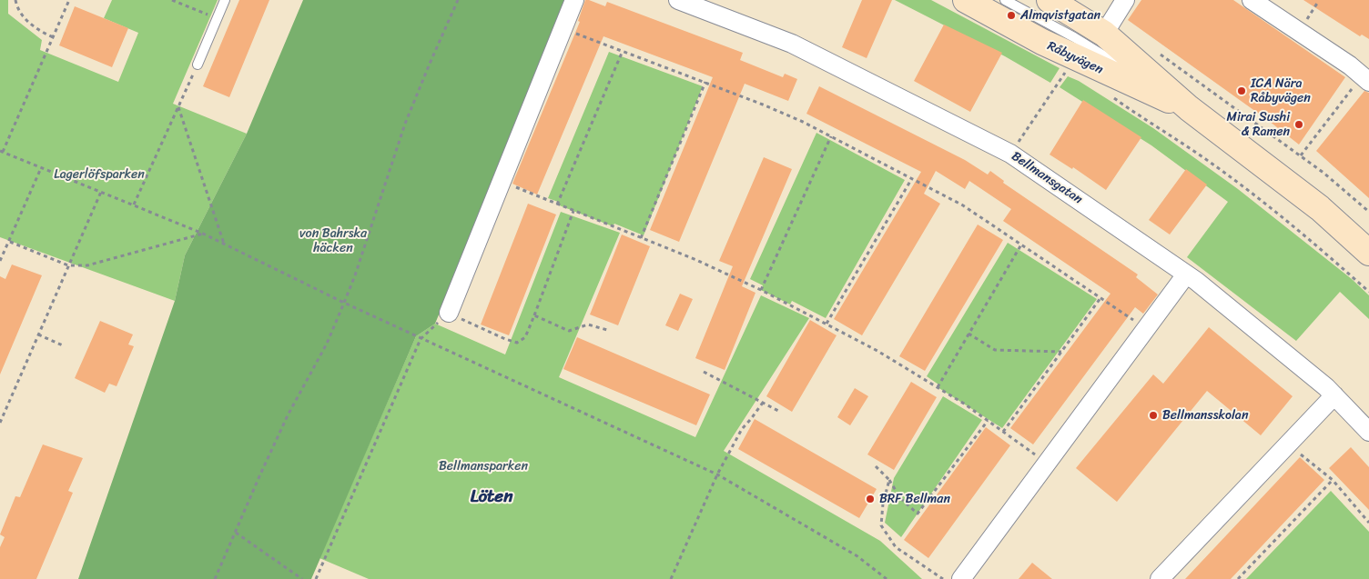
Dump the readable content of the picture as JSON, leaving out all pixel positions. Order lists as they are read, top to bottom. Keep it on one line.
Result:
{"streets":{"main road":["Råbyvägen"],"street":["Bellmansgatan"]},"districts":["Löten"],"parks":["Lagerlöfsparken","von Bahrska häcken","Bellmansparken"],"places":["Almqvistgatan","ICA Nära Råbyvägen","Mirai Sushi & Ramen","Bellmansskolan","BRF Bellman"]}
